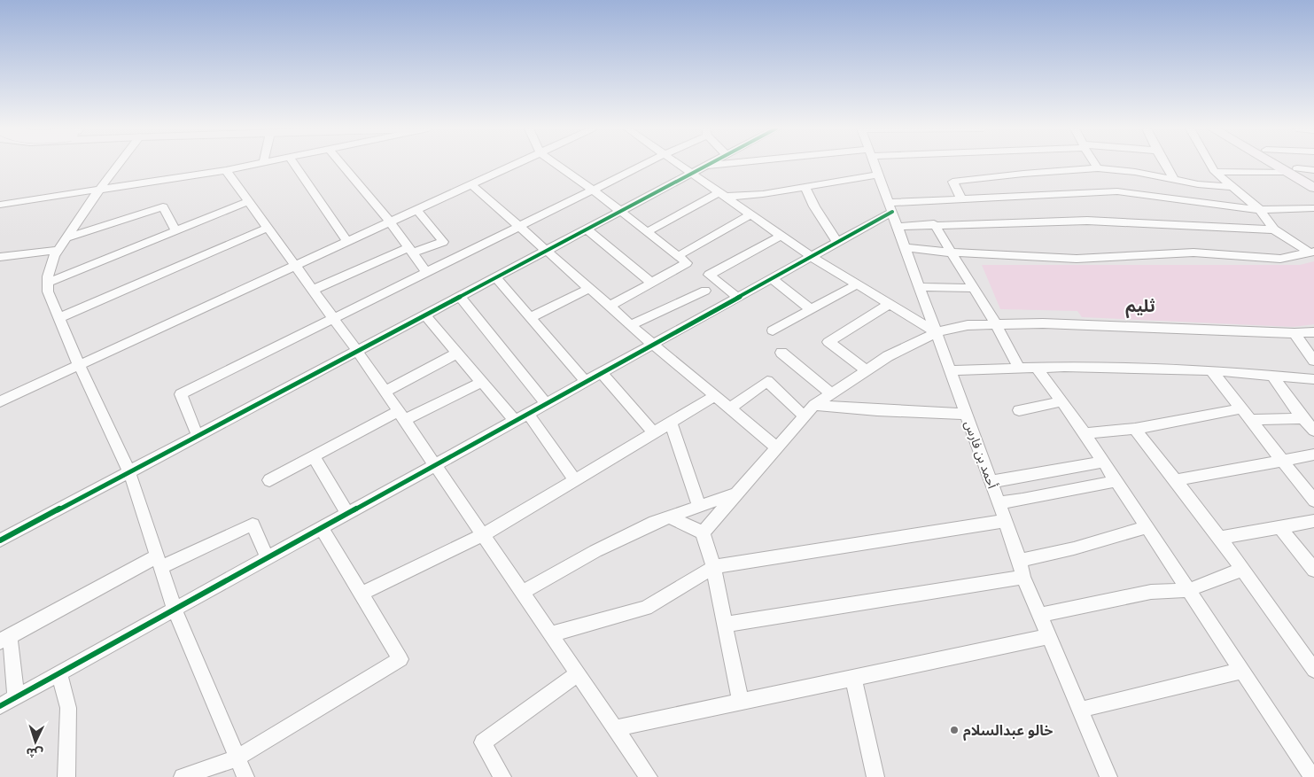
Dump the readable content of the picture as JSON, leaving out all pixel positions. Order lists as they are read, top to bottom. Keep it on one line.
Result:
{"streets":{"street":["أحمد بن فارس"]},"districts":["ثليم"],"places":["خالو عبدالسلام"],"north":"bottom"}
